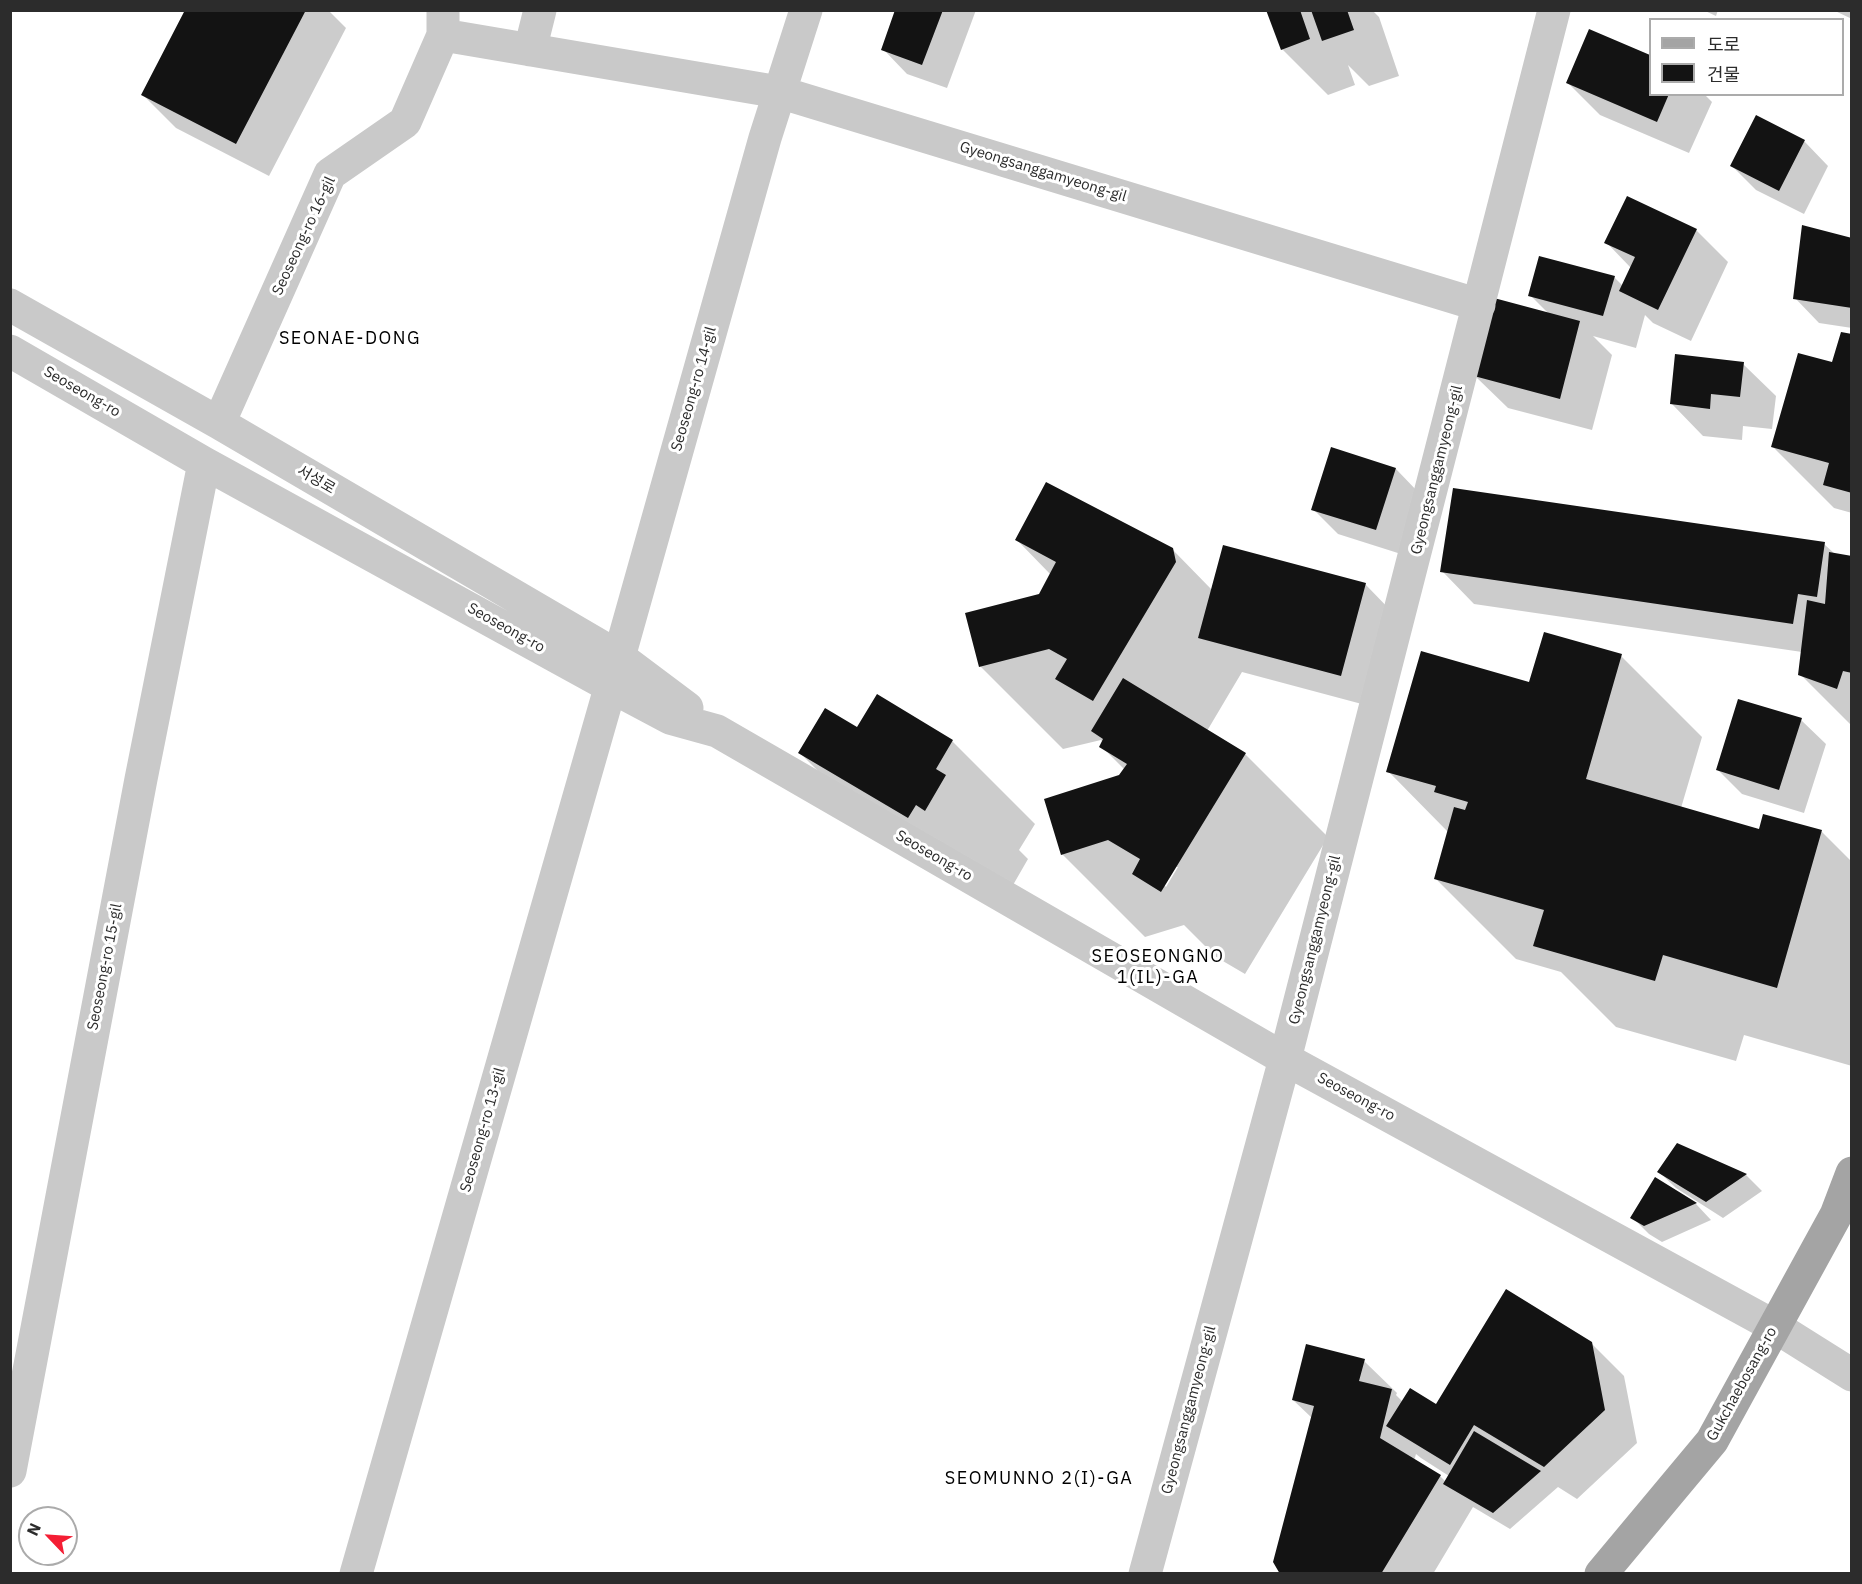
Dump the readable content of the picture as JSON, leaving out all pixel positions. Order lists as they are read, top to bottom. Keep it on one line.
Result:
{"streets":{"main road":["Gukchaebosang-ro"],"street":["Gyeongsanggamyeong-gil","Seoseong-ro 16-gil","Seoseong-ro 14-gil","Seoseong-ro","서성로","Seoseong-ro 15-gil","Seoseong-ro 13-gil"]},"crossings":[["Gyeongsanggamyeong-gil","Seoseong-ro 14-gil"],["Gyeongsanggamyeong-gil","Seoseong-ro"],["Seoseong-ro 16-gil","서성로"],["Seoseong-ro 14-gil","Seoseong-ro"],["Seoseong-ro 14-gil","서성로"],["Seoseong-ro 14-gil","Seoseong-ro 13-gil"],["Seoseong-ro","서성로"],["Seoseong-ro","Seoseong-ro 15-gil"],["Seoseong-ro","Seoseong-ro 13-gil"],["Seoseong-ro","Gukchaebosang-ro"],["서성로","Seoseong-ro 13-gil"]],"districts":["SEONAE-DONG","SEOSEONGNO 1(IL)-GA","SEOMUNNO 2(I)-GA"],"legend":["도로","건물"],"north":"top left"}
